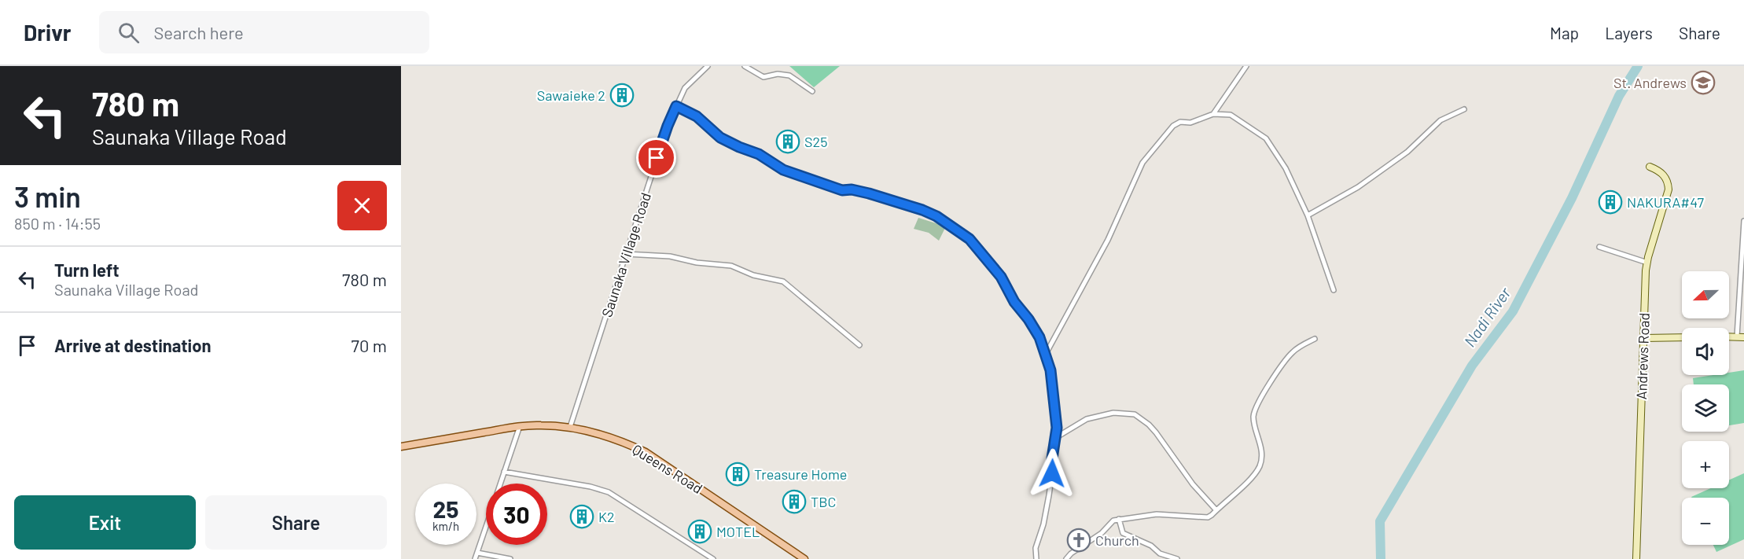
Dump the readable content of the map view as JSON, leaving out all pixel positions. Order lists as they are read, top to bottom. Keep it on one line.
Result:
{"streets":{"main road":["Andrews Road","Queens Road"],"street":["Saunaka Village Road"]},"crossings":[["Saunaka Village Road","Queens Road"]],"water":["Nadi River"],"places":{"school or university":["St. Andrews"],"building":["Sawaieke 2","S25","NAKURA#47","Treasure Home","TBC","K2","MOTEL"],"church":["Church"]},"north":"left","page":{"header":"Drivr","search":"Search here","nav":["Map","Layers","Share"],"turn":["780 m","Saunaka Village Road"],"heading":["3 min","850 m · 14:55"],"list":[{"name":"Turn left","note":"Saunaka Village Road","value":"780 m"},{"name":"Arrive at destination","value":"70 m"}],"map_buttons":["+","−"],"speed":"25 km/h","limit":"30","buttons":["Exit","Share"]}}
